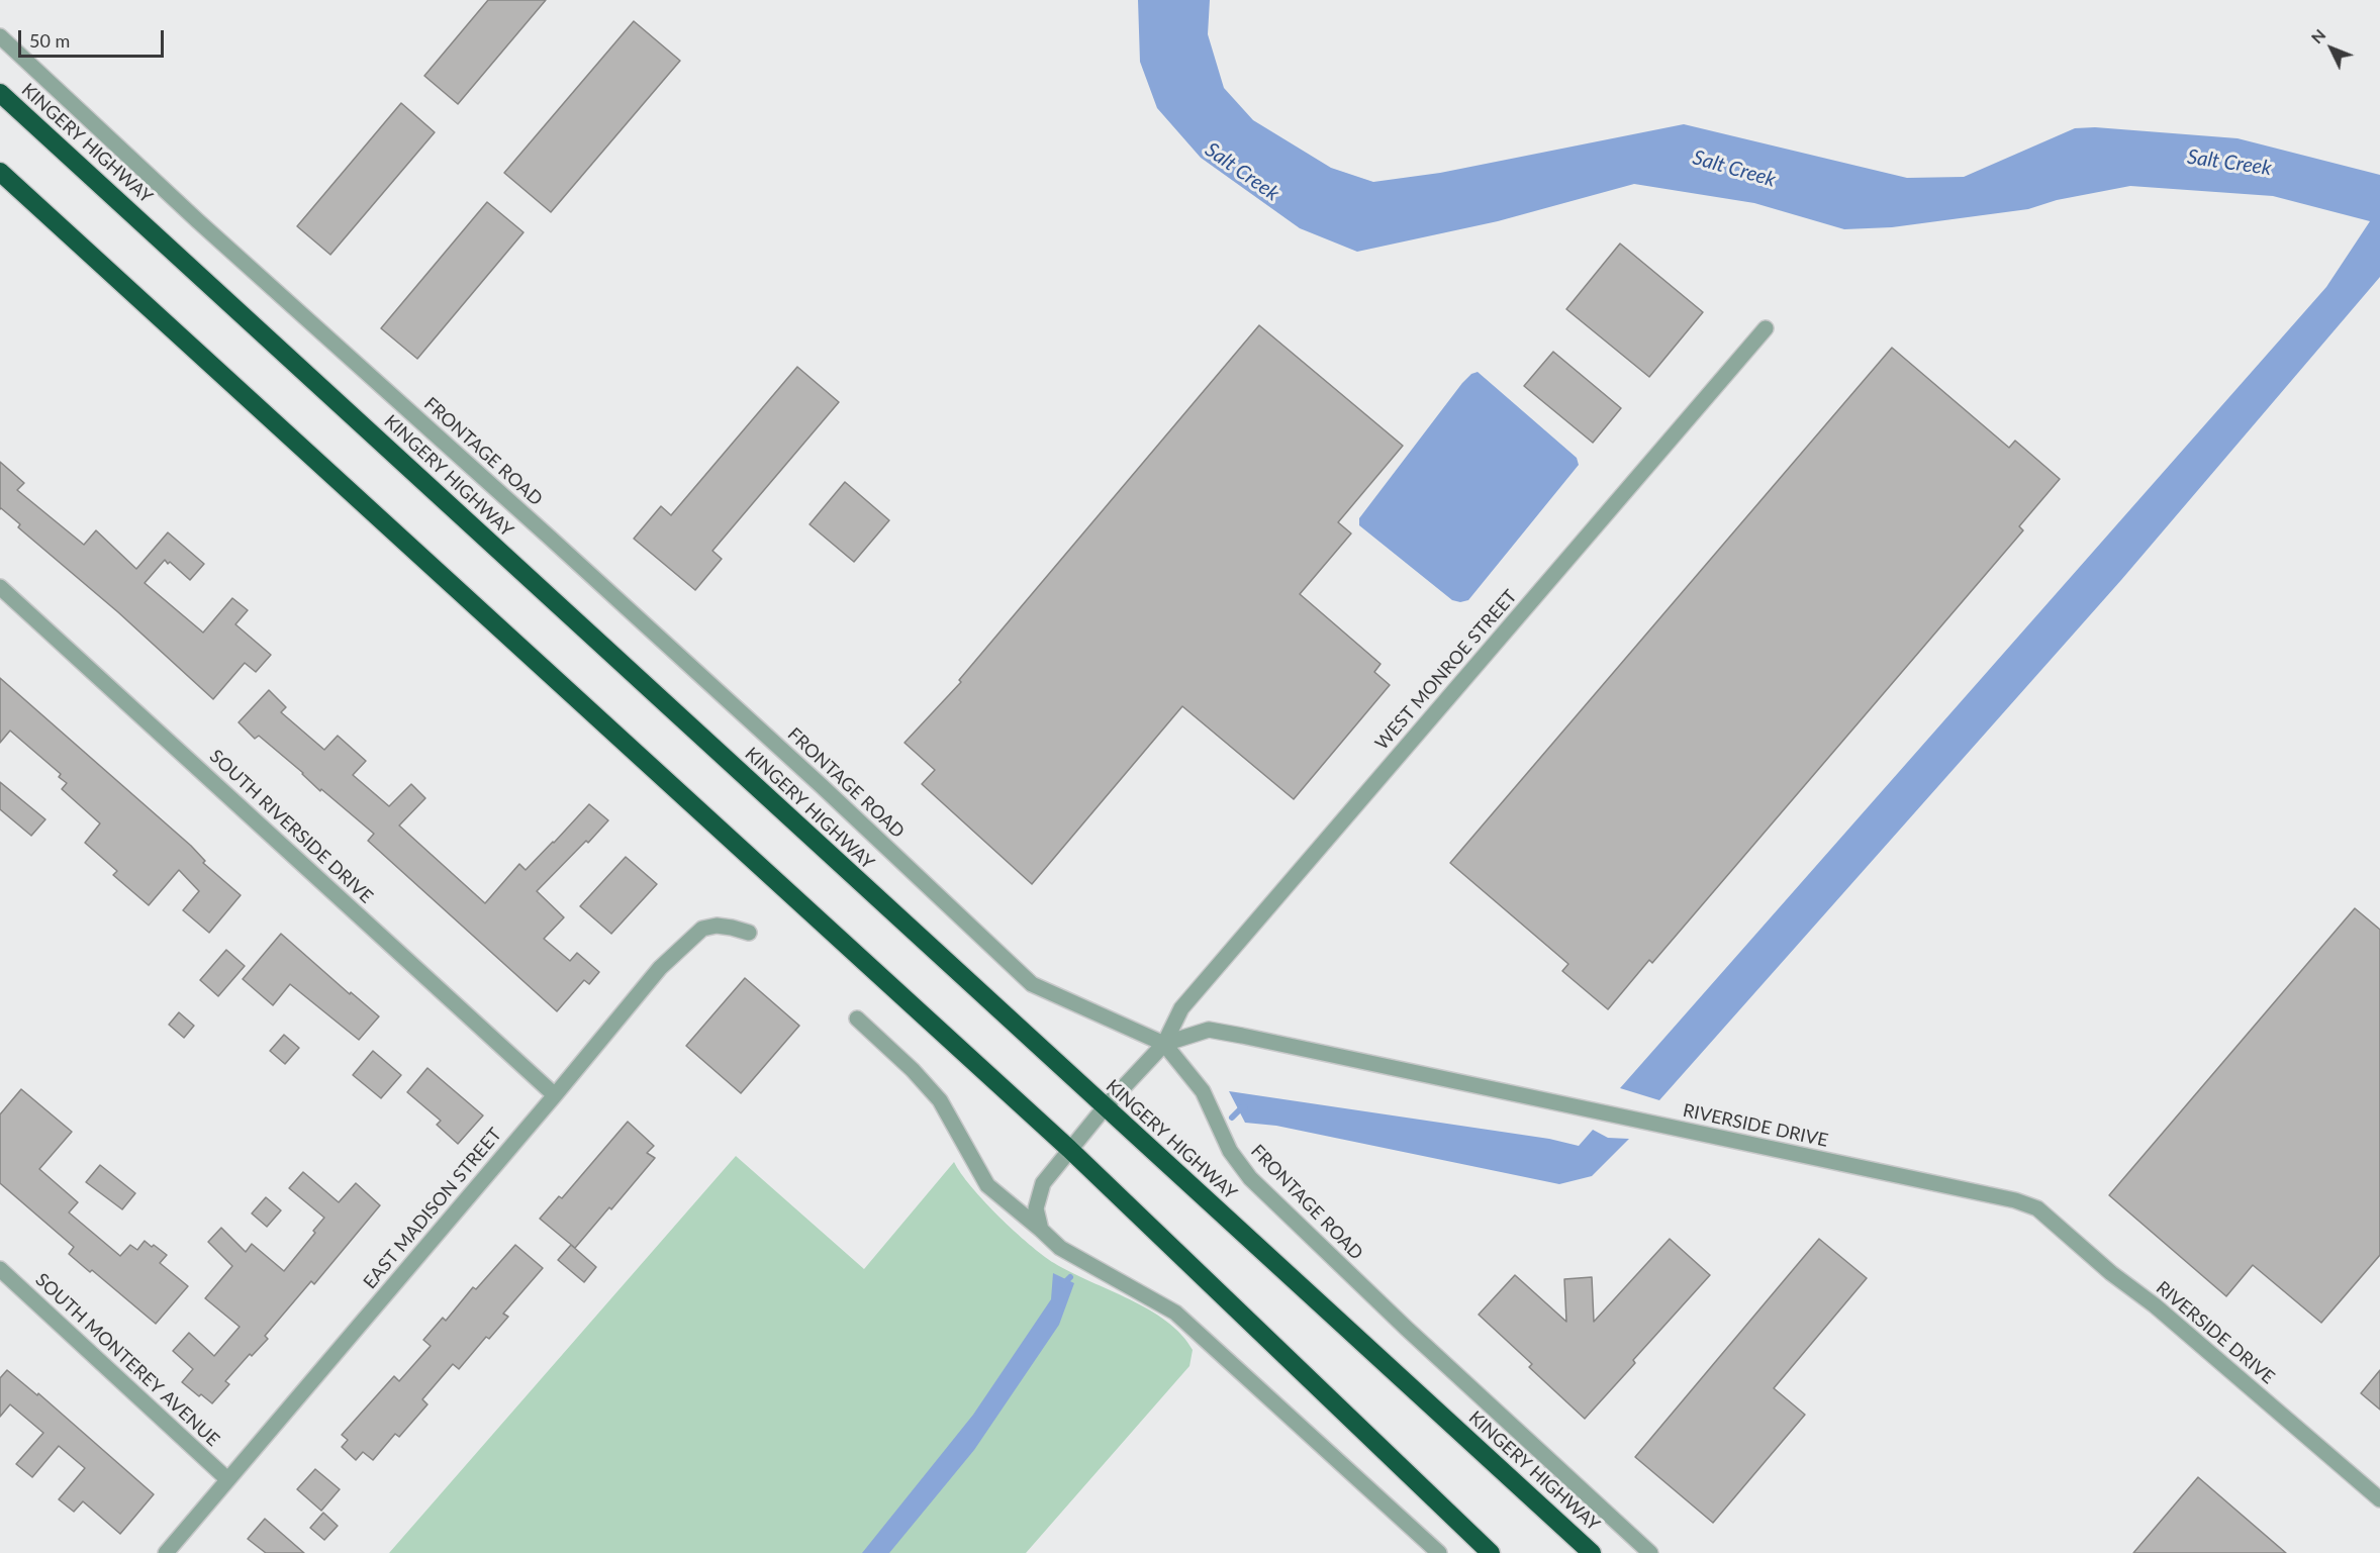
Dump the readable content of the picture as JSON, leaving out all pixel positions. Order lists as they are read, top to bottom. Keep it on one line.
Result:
{"streets":{"highway":["KINGERY HIGHWAY"],"street":["FRONTAGE ROAD","WEST MONROE STREET","SOUTH RIVERSIDE DRIVE","RIVERSIDE DRIVE","EAST MADISON STREET","SOUTH MONTEREY AVENUE"]},"crossings":[["KINGERY HIGHWAY","RIVERSIDE DRIVE"],["FRONTAGE ROAD","WEST MONROE STREET"],["FRONTAGE ROAD","RIVERSIDE DRIVE"],["WEST MONROE STREET","RIVERSIDE DRIVE"],["SOUTH RIVERSIDE DRIVE","EAST MADISON STREET"],["EAST MADISON STREET","SOUTH MONTEREY AVENUE"]],"water":["Salt Creek"],"scale_bar":"50 m","north":"top left"}
